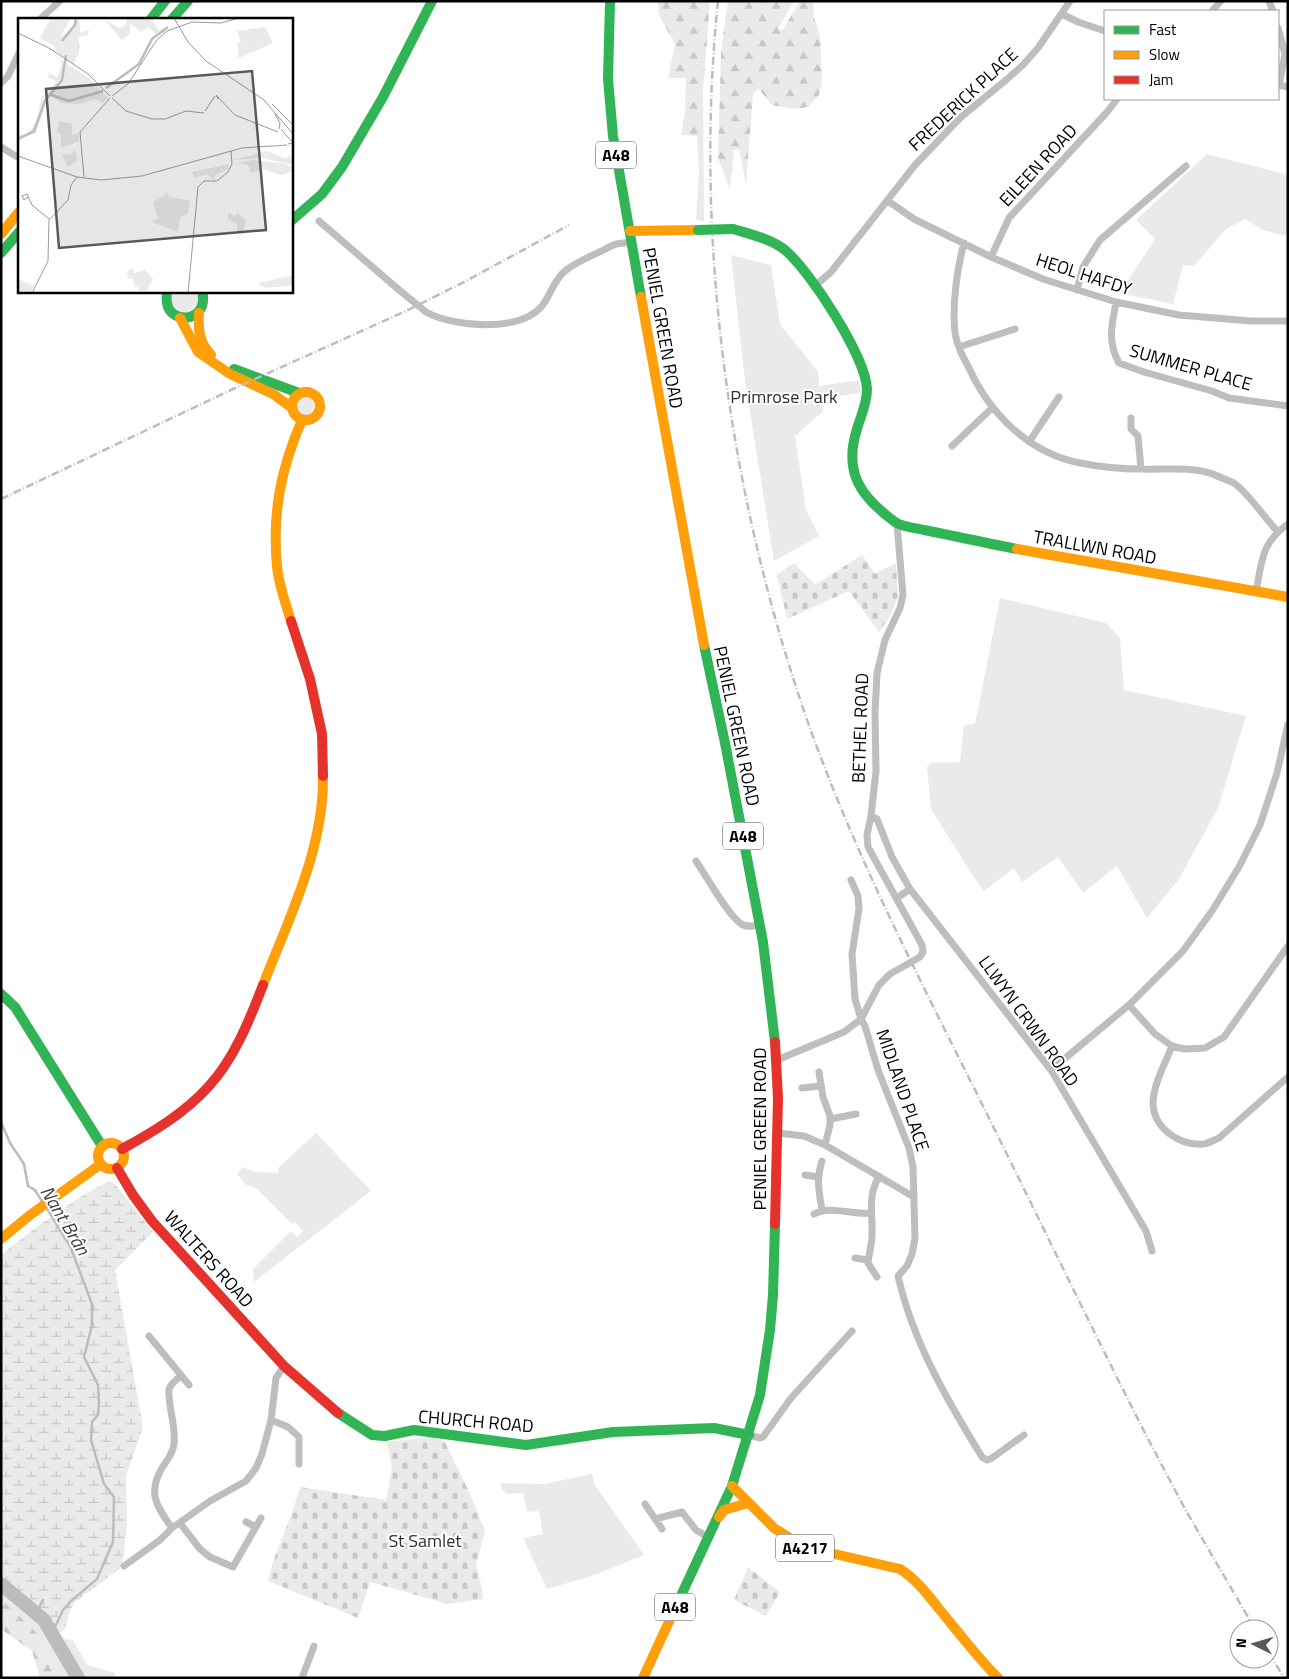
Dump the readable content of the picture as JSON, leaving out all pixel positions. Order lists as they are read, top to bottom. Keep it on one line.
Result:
{"streets":{"main road":["A48","PENIEL GREEN ROAD","TRALLWN ROAD","WALTERS ROAD","CHURCH ROAD","A4217"],"street":["FREDERICK PLACE","EILEEN ROAD","HEOL HAFDY","SUMMER PLACE","BETHEL ROAD","LLWYN CRWN ROAD","MIDLAND PLACE"]},"crossings":[["FREDERICK PLACE","HEOL HAFDY"],["A48","PENIEL GREEN ROAD"],["A48","A4217"],["EILEEN ROAD","HEOL HAFDY"],["HEOL HAFDY","SUMMER PLACE"],["PENIEL GREEN ROAD","CHURCH ROAD"],["PENIEL GREEN ROAD","A4217"],["TRALLWN ROAD","BETHEL ROAD"],["BETHEL ROAD","LLWYN CRWN ROAD"],["BETHEL ROAD","MIDLAND PLACE"],["WALTERS ROAD","CHURCH ROAD"]],"water":["Nant Brân"],"parks":["Primrose Park","St Samlet"],"legend":["Fast","Slow","Jam"],"north":"left"}
